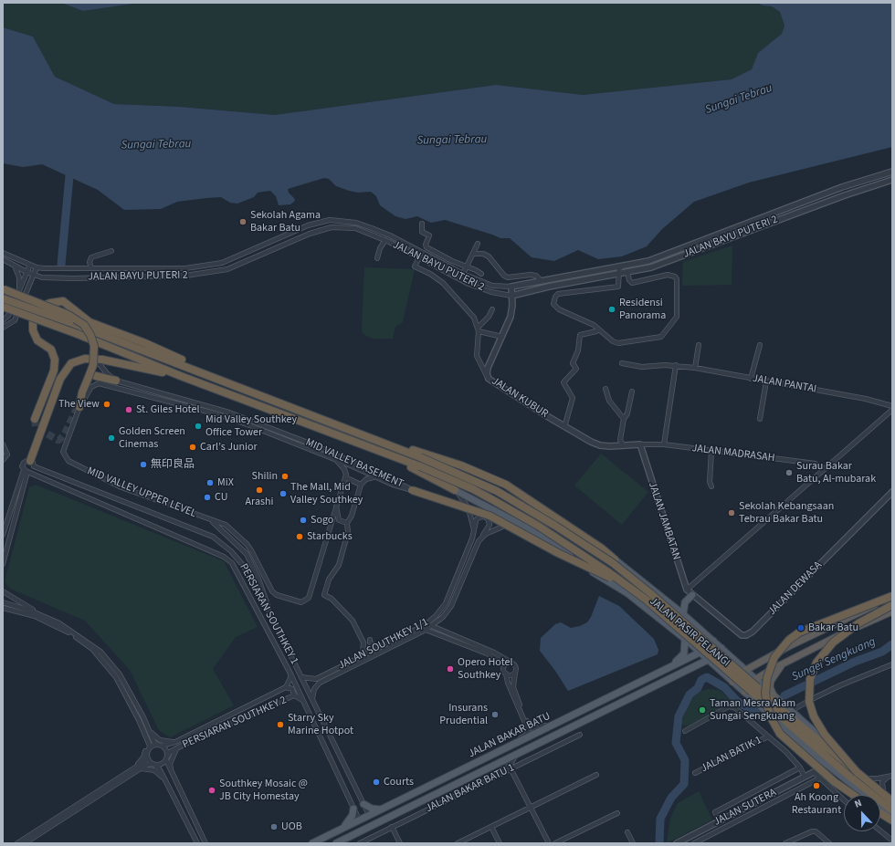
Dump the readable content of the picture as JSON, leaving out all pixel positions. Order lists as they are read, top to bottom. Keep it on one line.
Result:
{"streets":{"main road":["JALAN PASIR PELANGI","JALAN BAKAR BATU"],"street":["JALAN BAYU PUTERI 2","JALAN PANTAI","JALAN KUBUR","JALAN MADRASAH","MID VALLEY BASEMENT","MID VALLEY UPPER LEVEL","JALAN JAMBATAN","JALAN DEWASA","PERSIARAN SOUTHKEY 1","JALAN SOUTHKEY 1/1","PERSIARAN SOUTHKEY 2","JALAN BATIK 1","JALAN BAKAR BATU 1","JALAN SUTERA"]},"crossings":[["JALAN BAYU PUTERI 2","JALAN KUBUR"],["JALAN KUBUR","JALAN MADRASAH"],["JALAN KUBUR","JALAN JAMBATAN"],["JALAN MADRASAH","JALAN JAMBATAN"],["MID VALLEY BASEMENT","MID VALLEY UPPER LEVEL"],["JALAN JAMBATAN","JALAN DEWASA"],["PERSIARAN SOUTHKEY 1","JALAN SOUTHKEY 1/1"],["PERSIARAN SOUTHKEY 1","PERSIARAN SOUTHKEY 2"],["PERSIARAN SOUTHKEY 1","JALAN BAKAR BATU"],["JALAN PASIR PELANGI","JALAN BAKAR BATU"],["JALAN PASIR PELANGI","JALAN SUTERA"]],"water":["Sungai Tebrau","Sungei Sengkuang"],"places":["Sekolah Agama Bakar Batu","Residensi Panorama","The View","St. Giles Hotel","Mid Valley Southkey Office Tower","Golden Screen Cinemas","Carl’s Junior","無印良品","Surau Bakar Batu, Al-mubarak","Shilin","MiX","Arashi","The Mall, Mid Valley Southkey","CU","Sekolah Kebangsaan Tebrau Bakar Batu","Sogo","Starbucks","Bakar Batu","Opero Hotel Southkey","Taman Mesra Alam Sungai Sengkuang","Insurans Prudential","Starry Sky Marine Hotpot","Courts","Ah Koong Restaurant","Southkey Mosaic @ JB City Homestay","UOB"],"north":"top"}
